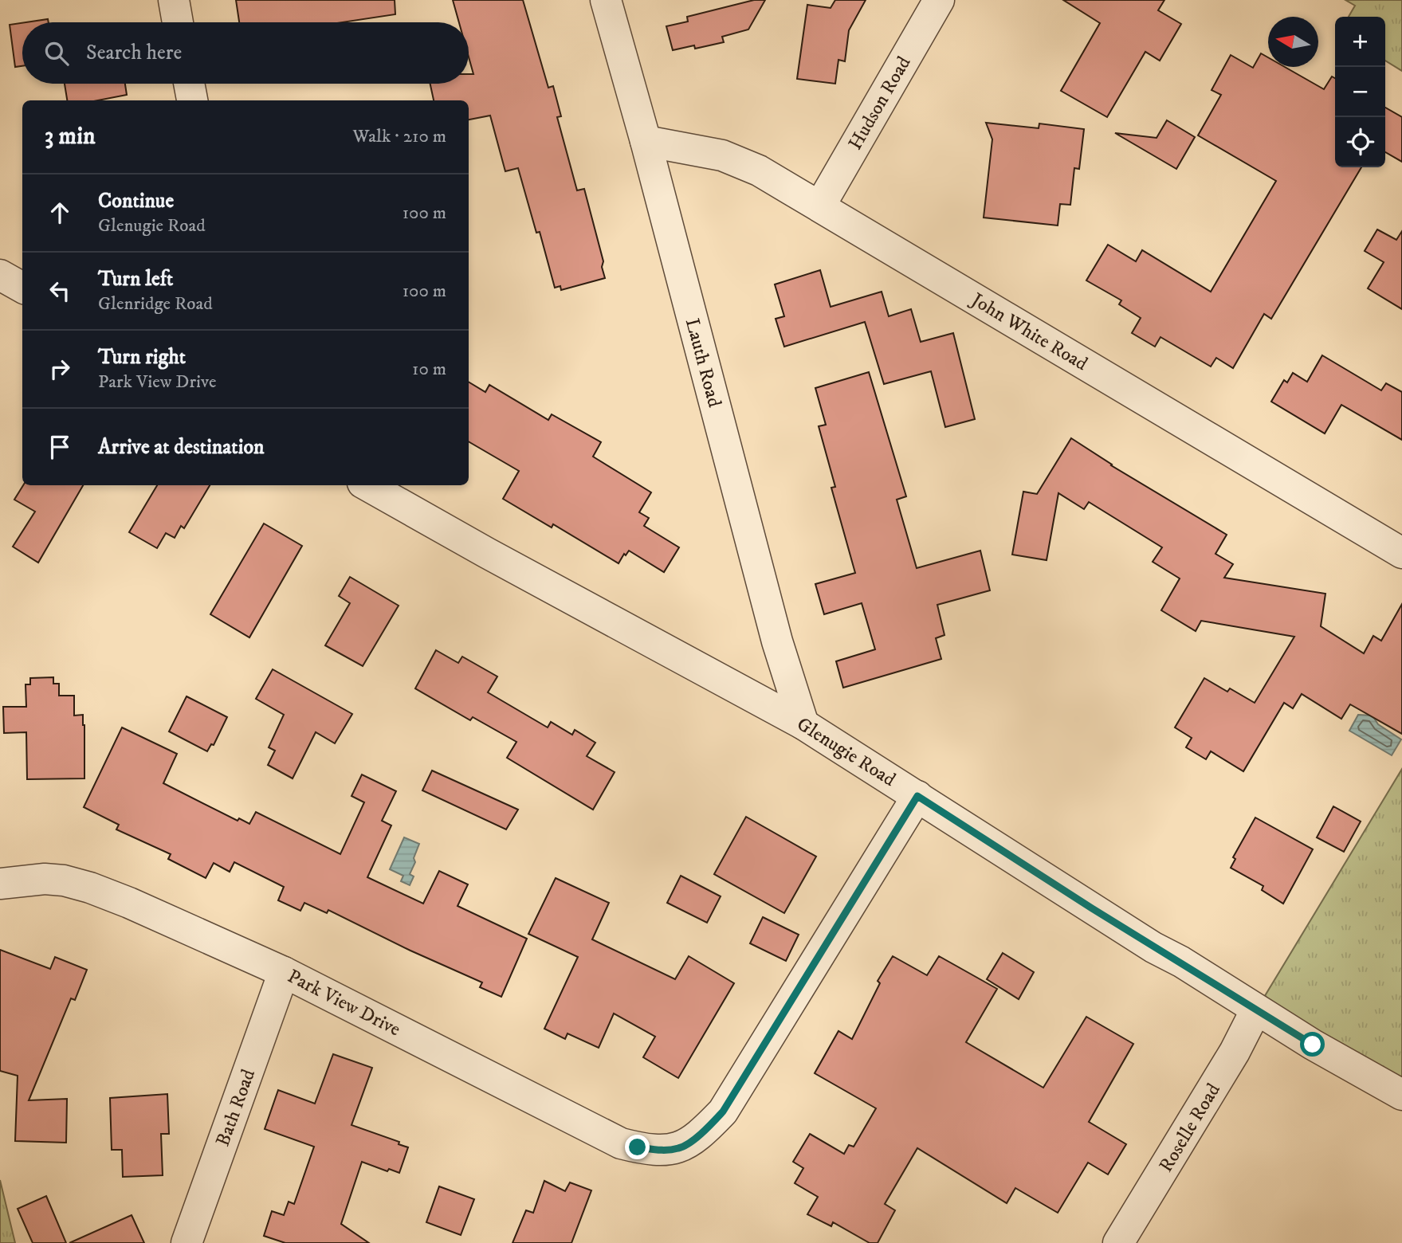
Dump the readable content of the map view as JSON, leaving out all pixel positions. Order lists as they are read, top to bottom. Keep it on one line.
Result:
{"streets":{"street":["Hudson Road","John White Road","Lauth Road","Glenugie Road","Park View Drive","Bath Road","Roselle Road"]},"crossings":[["Hudson Road","John White Road"],["John White Road","Lauth Road"],["Lauth Road","Glenugie Road"],["Glenugie Road","Park View Drive"],["Glenugie Road","Roselle Road"],["Park View Drive","Bath Road"]],"north":"left","page":{"map_buttons":["+","−"],"search":"Search here","heading":["3 min","Walk · 210 m"],"list":[["Continue","Glenugie Road","100 m"],["Turn left","Glenridge Road","100 m"],["Turn right","Park View Drive","10 m"],"Arrive at destination"]}}
